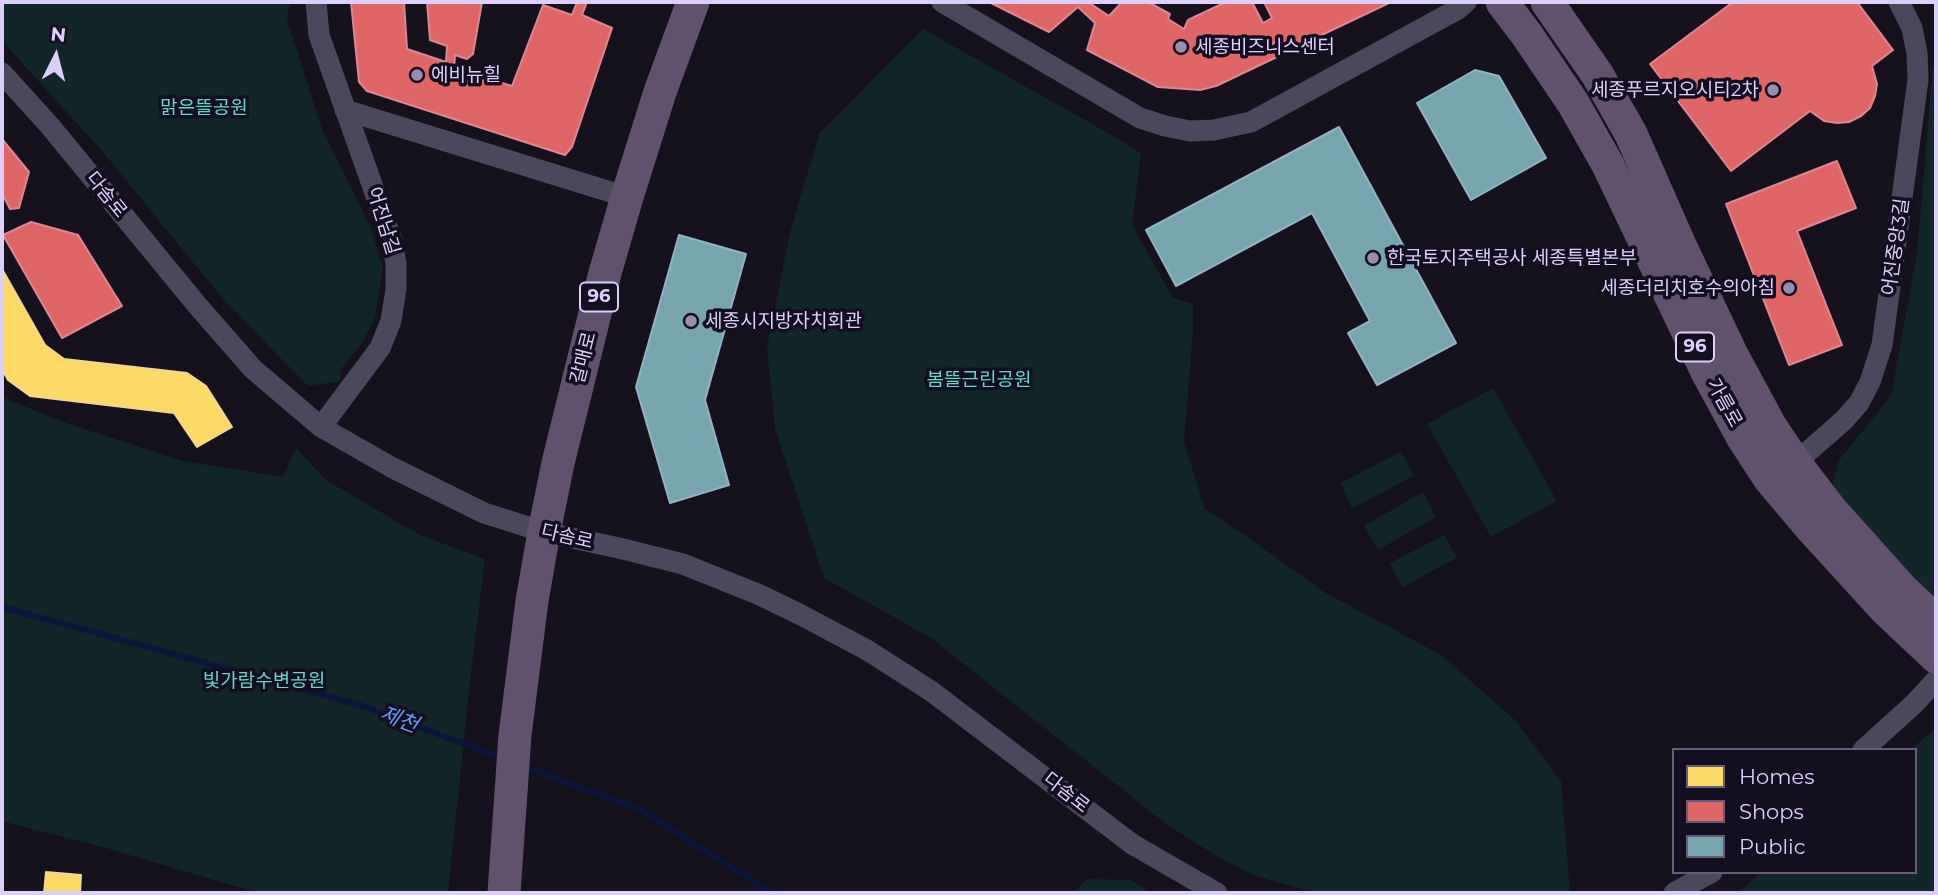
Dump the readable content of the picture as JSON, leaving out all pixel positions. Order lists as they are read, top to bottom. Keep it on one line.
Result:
{"streets":{"main road":["96","갈매로","가름로"],"street":["다솜로","어진남길","어진중앙3길"]},"crossings":[["다솜로","어진남길"],["다솜로","갈매로"],["어진중앙3길","가름로"]],"water":["제천"],"parks":["맑은뜰공원","봄뜰근린공원","빛가람수변공원"],"places":["세종비즈니스센터","에비뉴힐","세종푸르지오시티2차","한국토지주택공사 세종특별본부","세종더리치호수의아침","세종시지방자치회관"],"legend":["Homes","Shops","Public"],"north":"top"}
